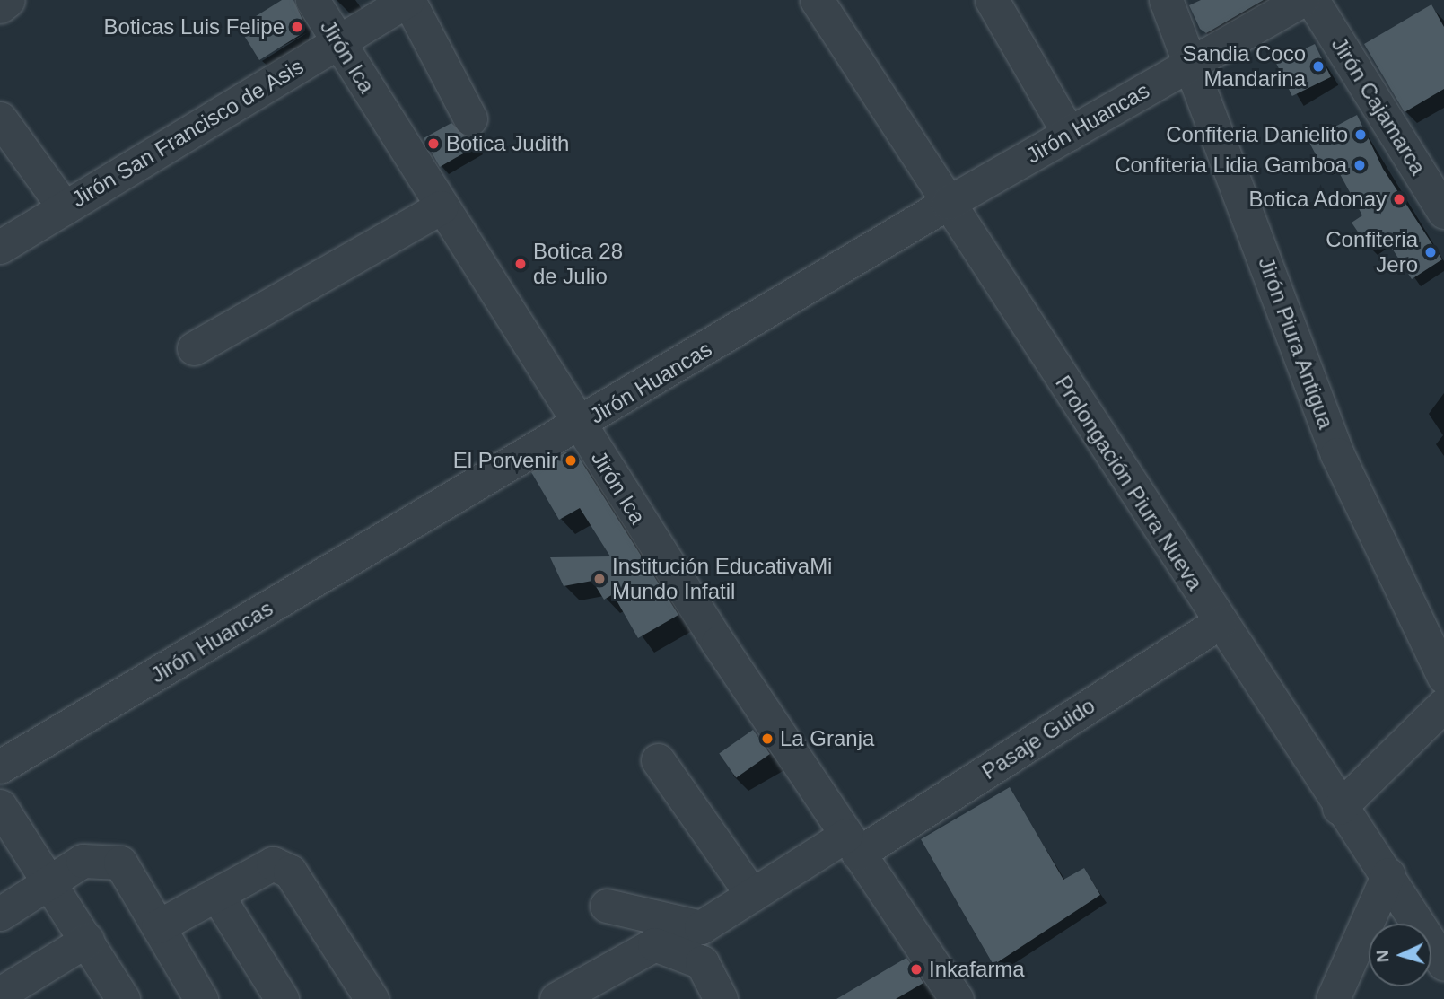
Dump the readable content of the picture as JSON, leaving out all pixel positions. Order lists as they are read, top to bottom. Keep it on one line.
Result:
{"streets":{"street":["Jirón Ica","Jirón Cajamarca","Jirón Huancas","Jirón San Francisco de Asis","Jirón Piura Antigua","Prolongación Piura Nueva","Pasaje Guido"]},"crossings":[["Jirón Ica","Jirón Huancas"],["Jirón Ica","Jirón San Francisco de Asis"],["Jirón Ica","Pasaje Guido"],["Jirón Huancas","Jirón Piura Antigua"],["Jirón Huancas","Prolongación Piura Nueva"],["Prolongación Piura Nueva","Pasaje Guido"]],"places":["Boticas Luis Felipe","Sandia Coco Mandarina","Confiteria Danielito","Botica Judith","Confiteria Lidia Gamboa","Botica Adonay","Confiteria Jero","Botica 28 de Julio","El Porvenir","Institución EducativaMi Mundo Infatil","La Granja","Inkafarma"],"north":"left"}
